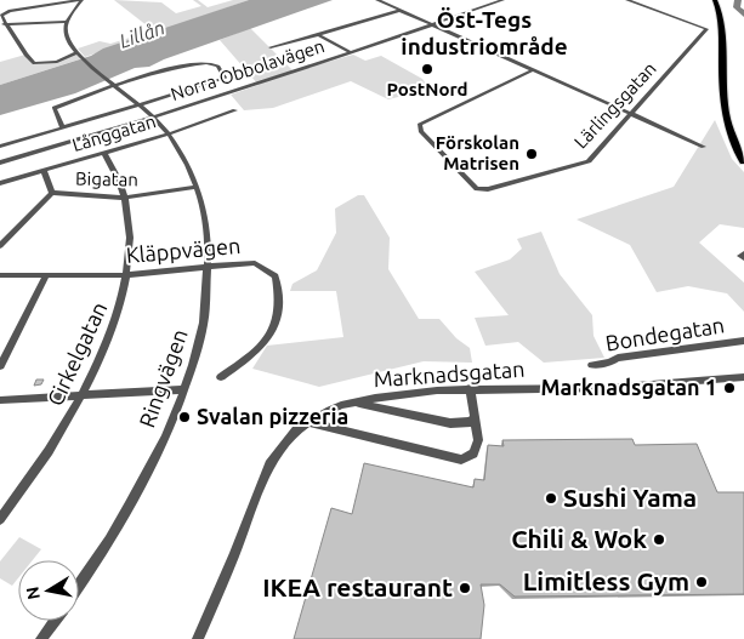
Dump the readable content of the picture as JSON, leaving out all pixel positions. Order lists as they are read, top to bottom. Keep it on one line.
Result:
{"streets":{"street":["Norra Obbolavägen","Lärlingsgatan","Långgatan","Bigatan","Kläppvägen","Bondegatan","Cirkelgatan","Marknadsgatan","Ringvägen"]},"crossings":[["Norra Obbolavägen","Ringvägen"],["Långgatan","Cirkelgatan"],["Långgatan","Ringvägen"],["Bigatan","Cirkelgatan"],["Bigatan","Ringvägen"],["Kläppvägen","Cirkelgatan"],["Kläppvägen","Ringvägen"]],"districts":["Öst-Tegs industriområde"],"water":["Lillån"],"places":["PostNord","Förskolan Matrisen","Marknadsgatan 1","Svalan pizzeria","Sushi Yama","Chili & Wok","Limitless Gym","IKEA restaurant"],"north":"left"}
